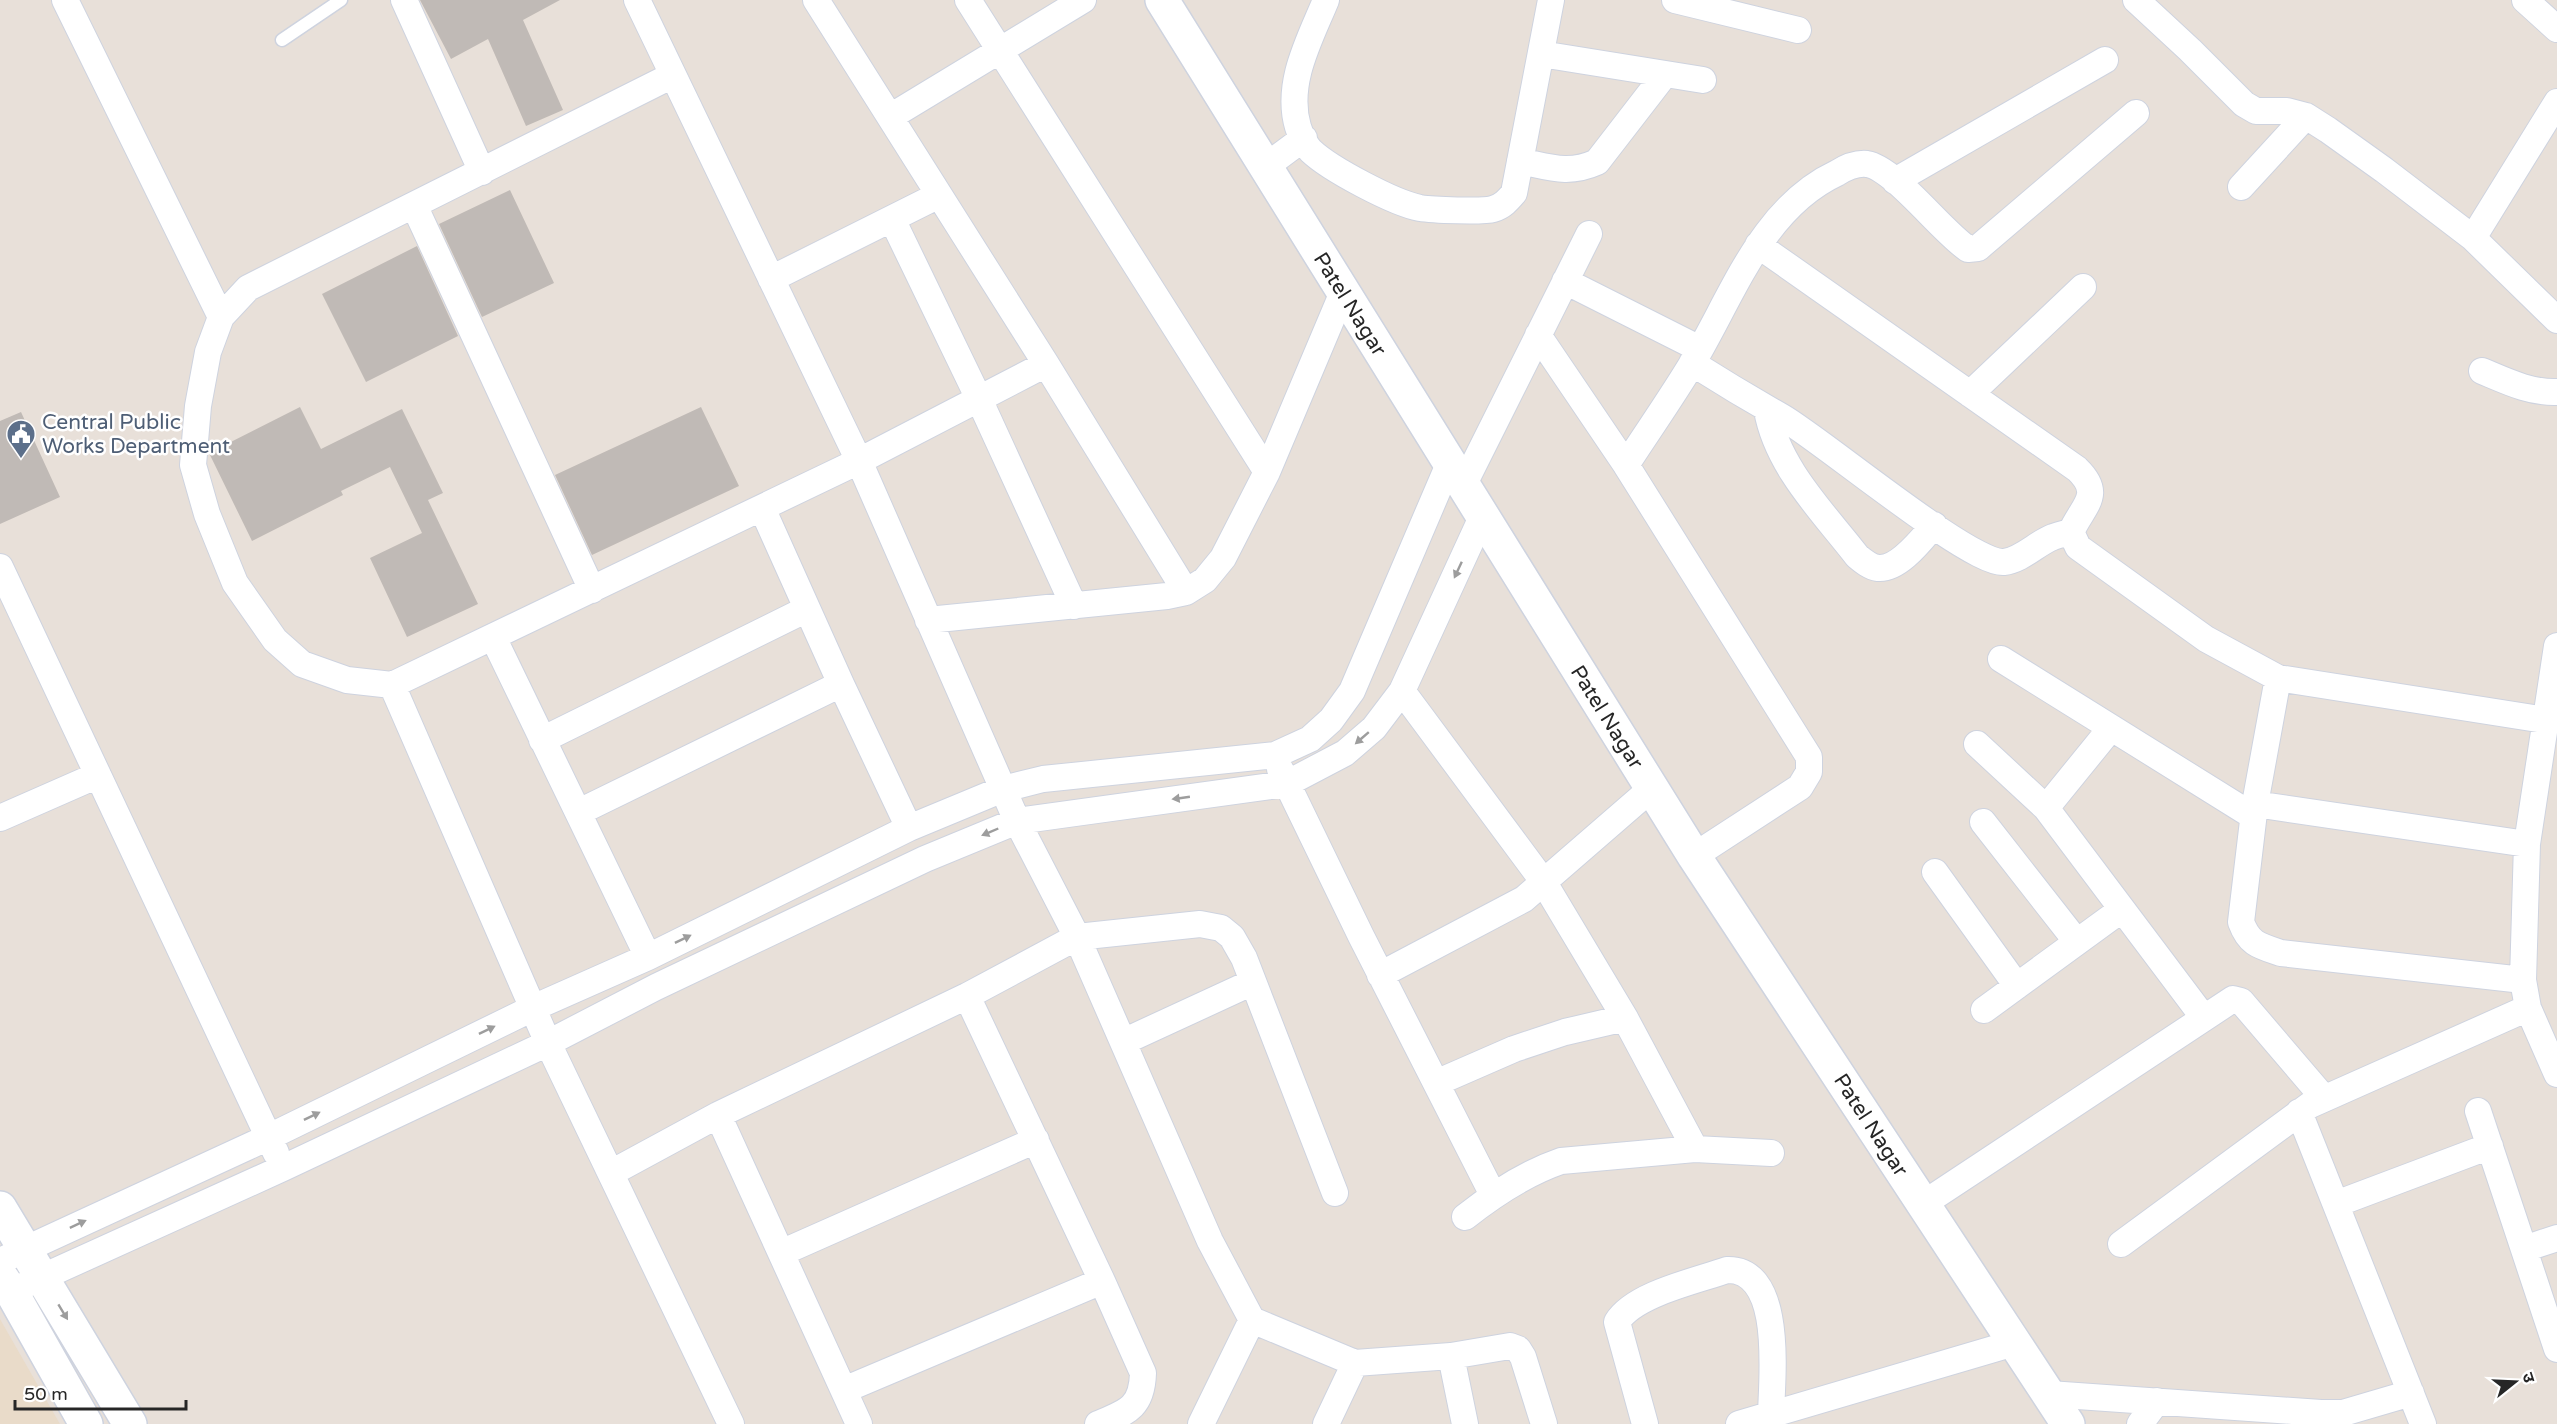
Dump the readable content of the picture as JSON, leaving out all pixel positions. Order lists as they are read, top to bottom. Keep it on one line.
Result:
{"streets":{"street":["Patel Nagar"]},"places":{"public building":["Central Public Works Department"]},"scale_bar":"50 m","north":"right"}
